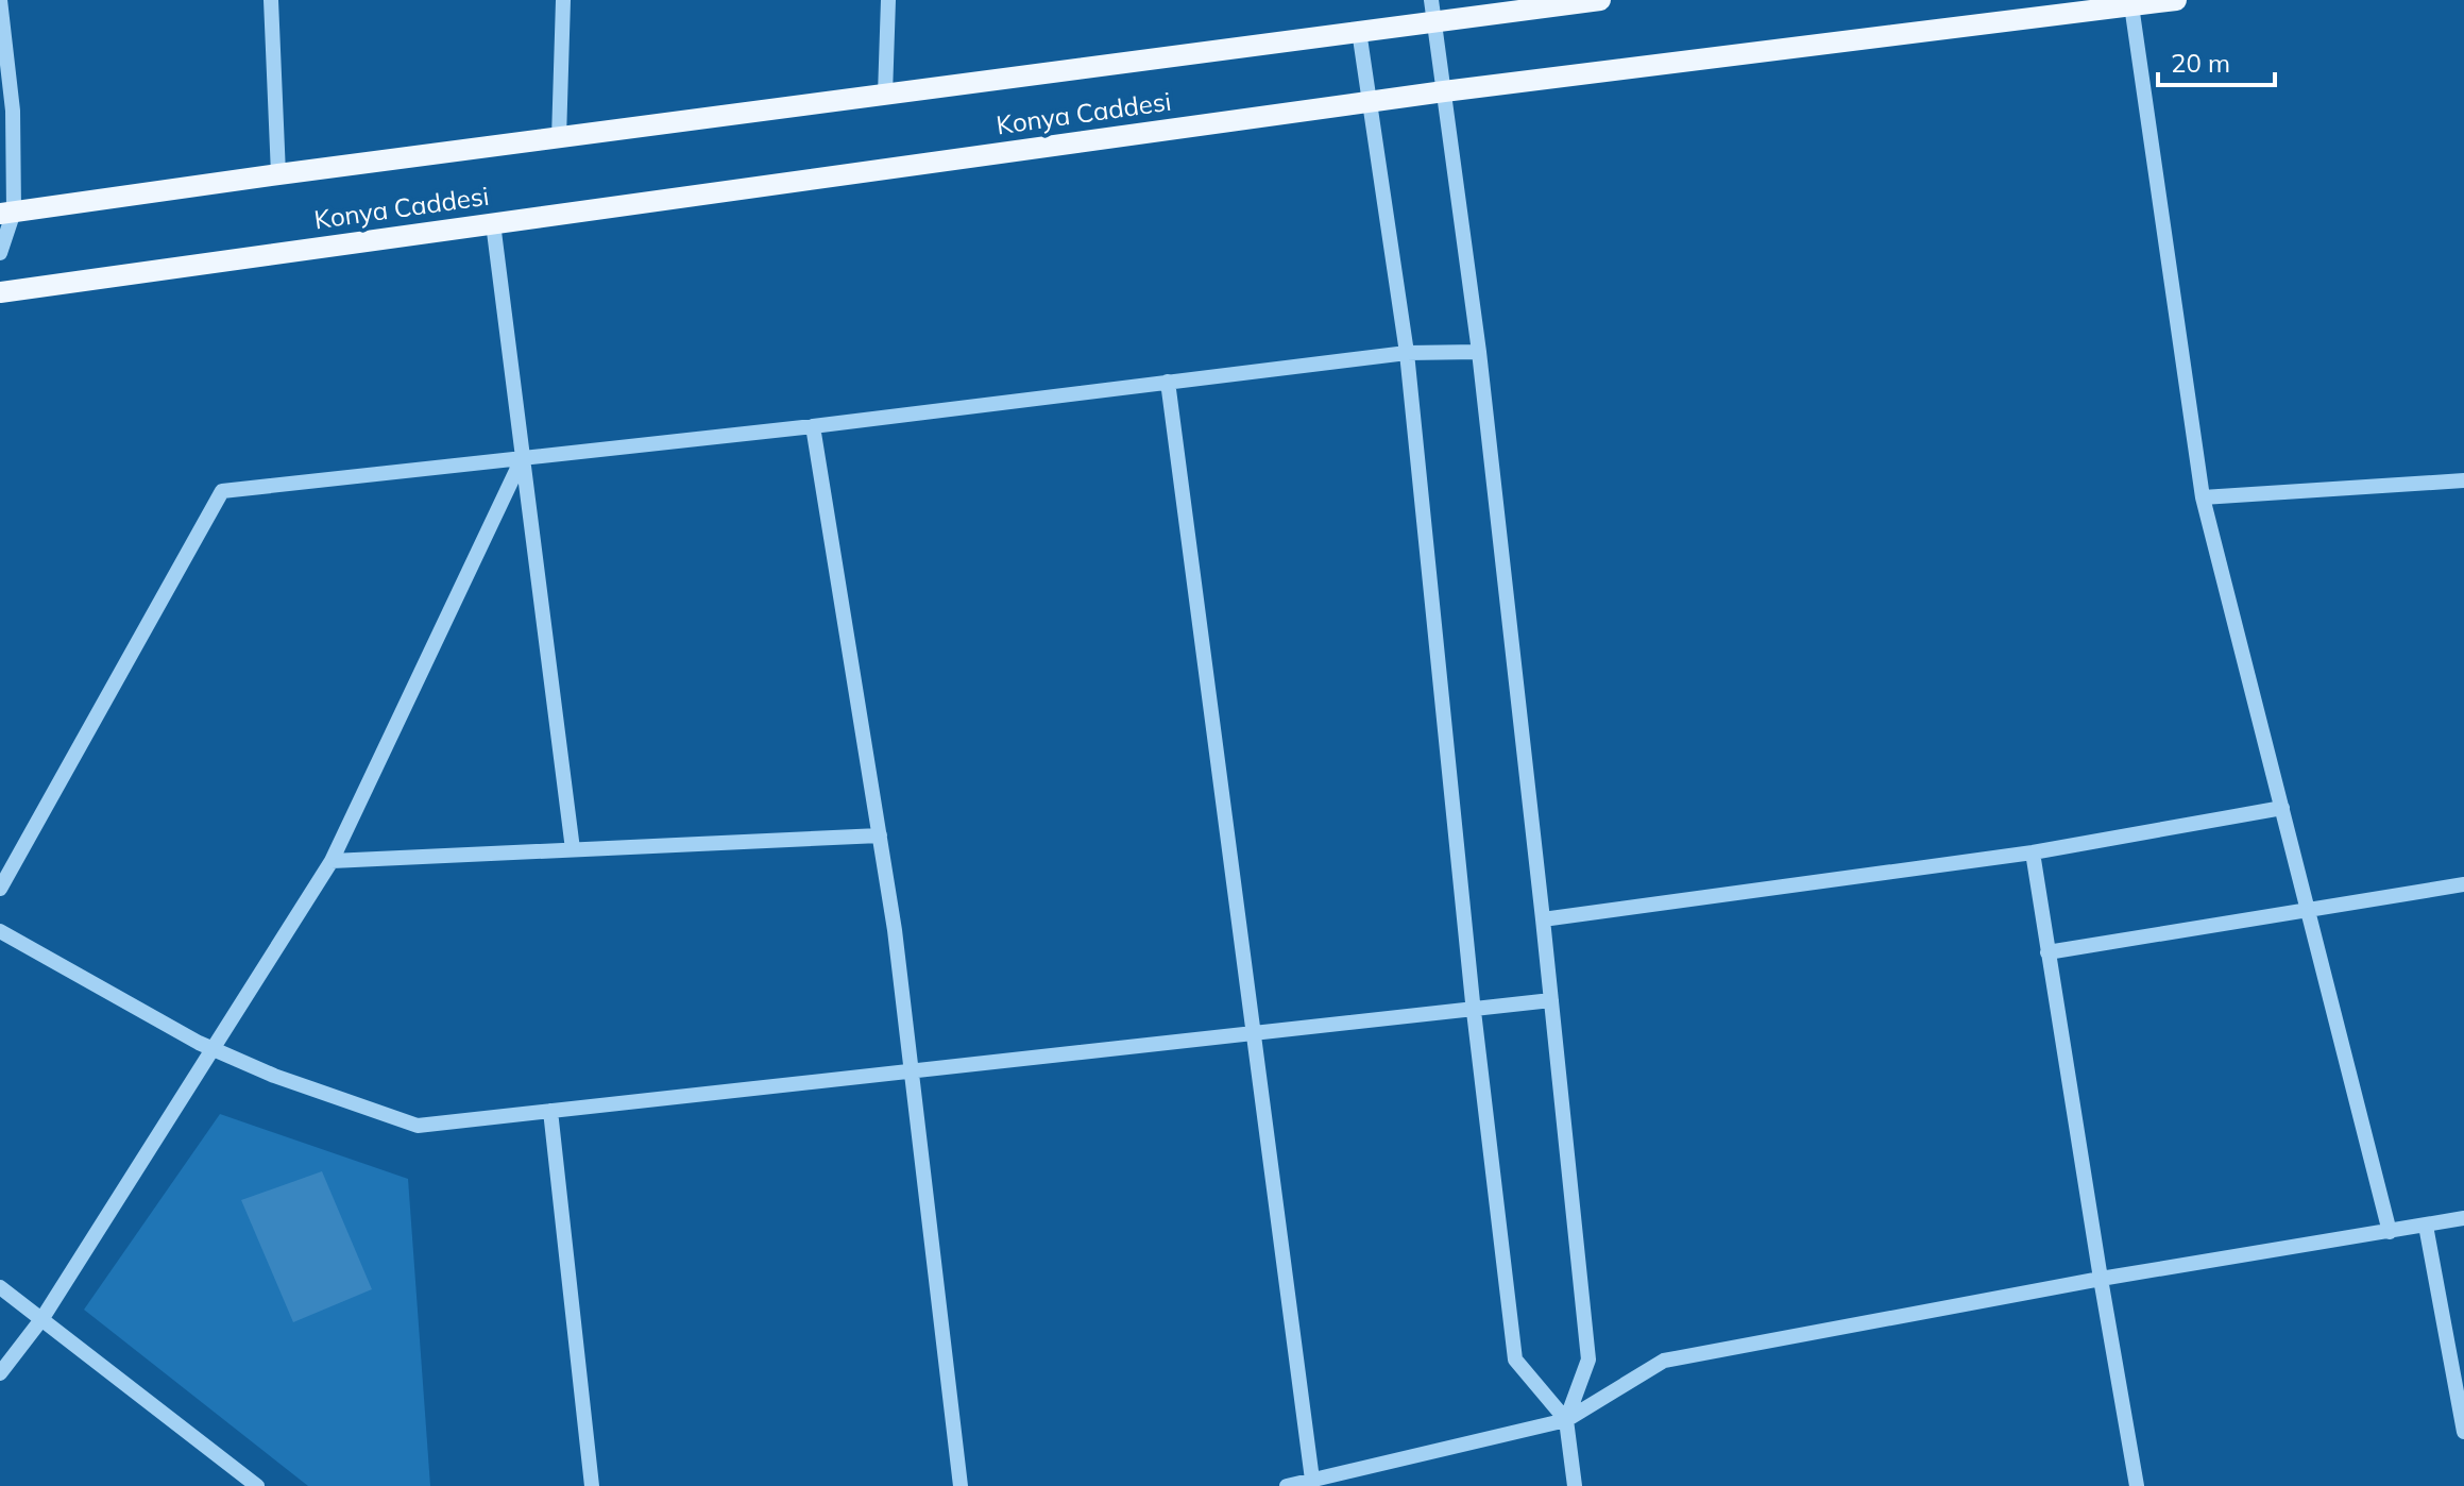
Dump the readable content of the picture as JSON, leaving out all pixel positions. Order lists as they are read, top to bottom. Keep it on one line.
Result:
{"streets":{"main road":["Konya Caddesi"]},"scale_bar":"20 m"}
